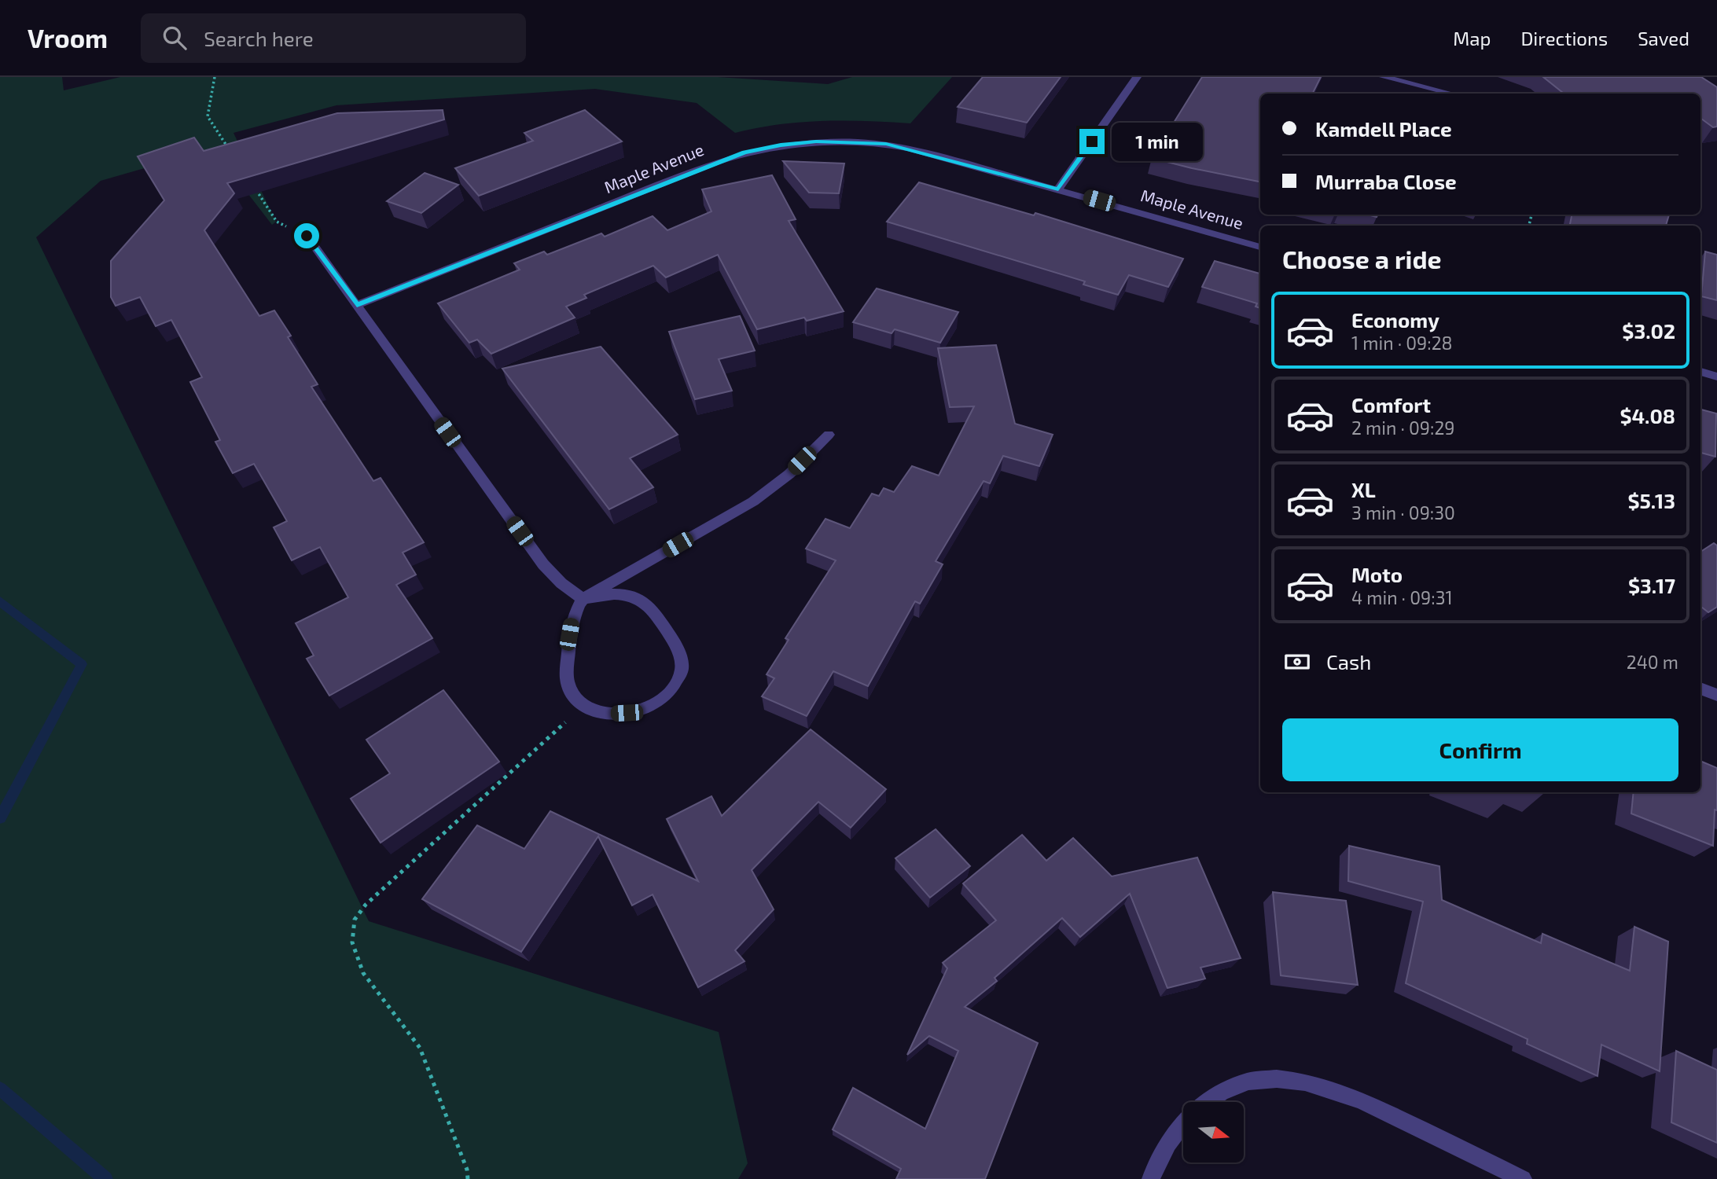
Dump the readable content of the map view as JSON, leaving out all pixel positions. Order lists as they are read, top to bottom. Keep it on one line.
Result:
{"streets":{"street":["Maple Avenue"]},"north":"right","page":{"header":"Vroom","search":"Search here","nav":["Map","Directions","Saved"],"banner":["Kamdell Place","Murraba Close"],"bubble":"1 min","heading":"Choose a ride","list":[{"name":"Economy","note":"1 min · 09:28","value":"$3.02"},{"name":"Comfort","note":"2 min · 09:29","value":"$4.08"},{"name":"XL","note":"3 min · 09:30","value":"$5.13"},{"name":"Moto","note":"4 min · 09:31","value":"$3.17"}],"pay":["Cash","240 m"],"buttons":"Confirm"}}
